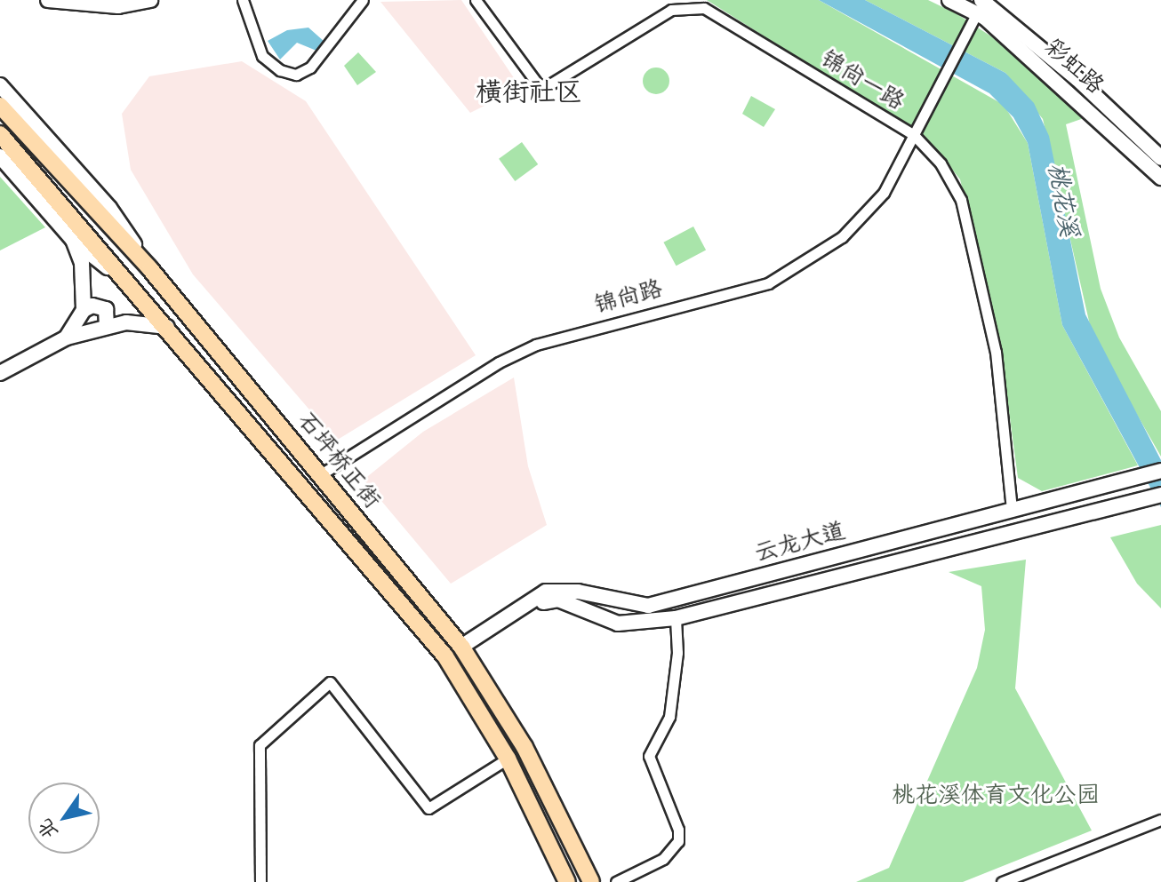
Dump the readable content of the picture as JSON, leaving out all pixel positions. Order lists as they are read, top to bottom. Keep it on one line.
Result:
{"streets":{"main road":["彩虹路","石坪桥正街","云龙大道"],"street":["锦尚一路","锦尚路"]},"crossings":[["彩虹路","锦尚路"],["锦尚一路","锦尚路"],["锦尚一路","云龙大道"],["锦尚路","石坪桥正街"],["石坪桥正街","云龙大道"]],"districts":["横街社区"],"water":["桃花溪"],"parks":["桃花溪体育文化公园"],"north":"bottom left"}
